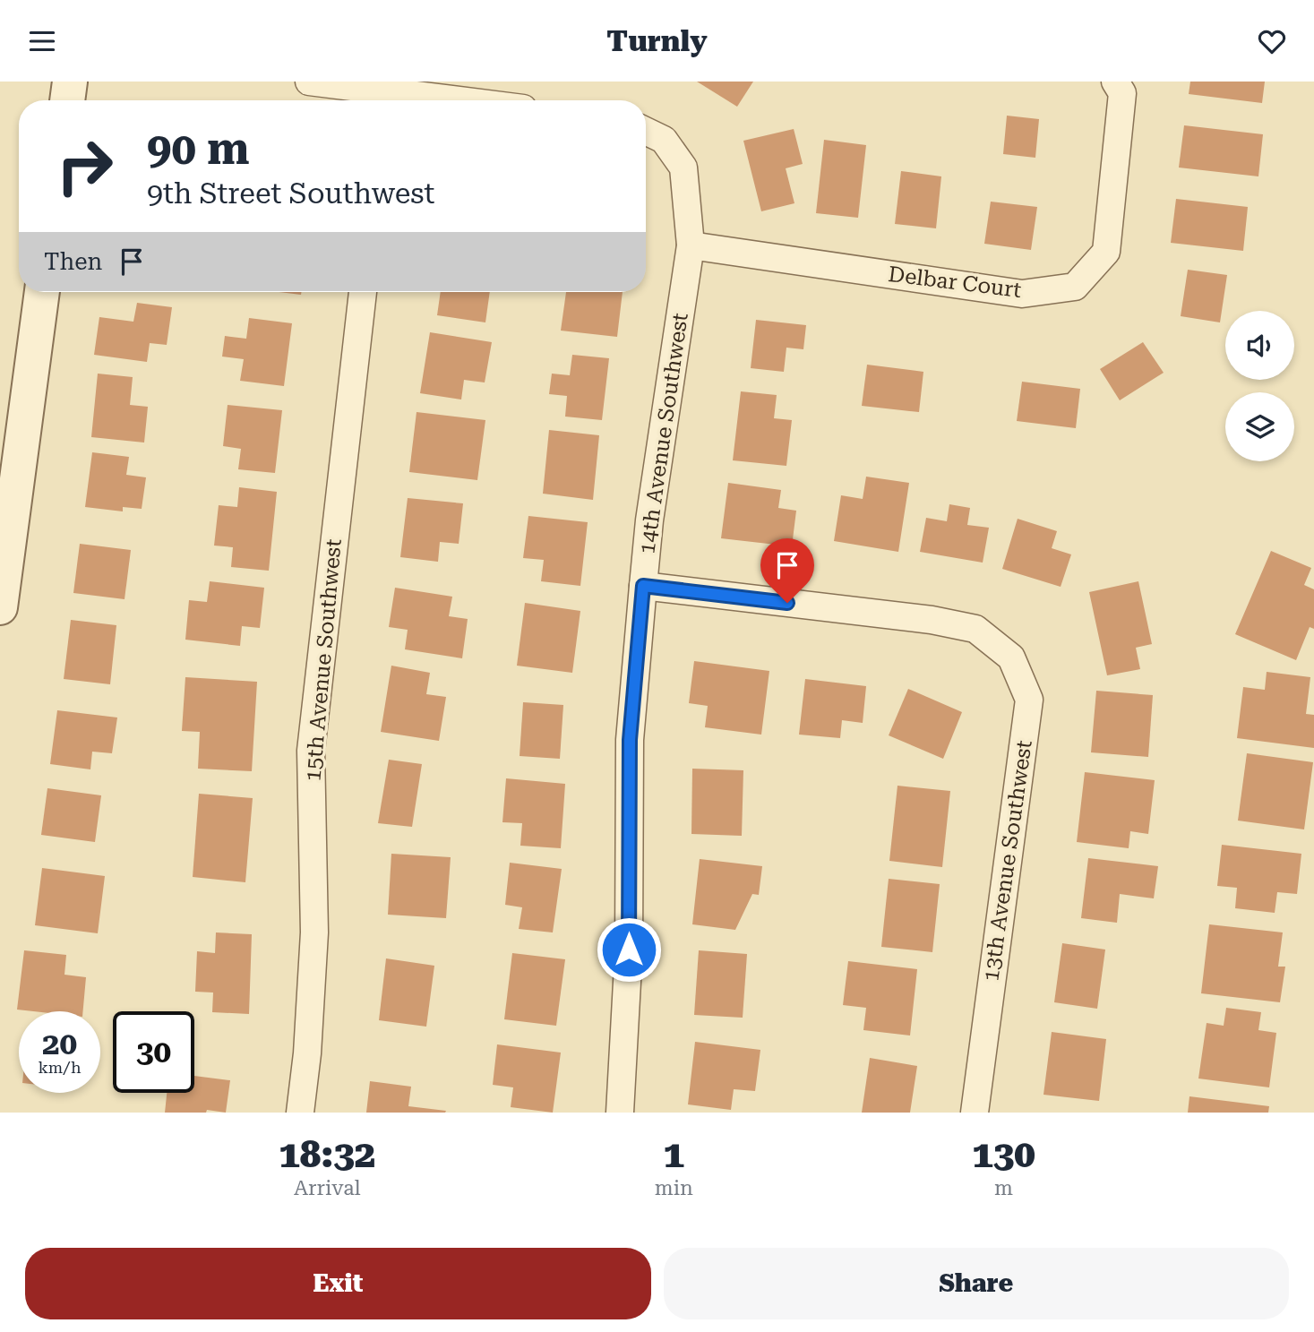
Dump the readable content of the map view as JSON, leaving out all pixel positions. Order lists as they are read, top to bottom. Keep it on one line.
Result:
{"streets":{"street":["Delbar Court","14th Avenue Southwest","15th Avenue Southwest","13th Avenue Southwest"]},"crossings":[["Delbar Court","14th Avenue Southwest"],["14th Avenue Southwest","13th Avenue Southwest"]],"page":{"header":"Turnly","turn":["90 m","9th Street Southwest"],"then":"Then","speed":"20 km/h","limit":"30","eta":["18:32","Arrival","1","min","130","m"],"buttons":["Exit","Share"]}}
